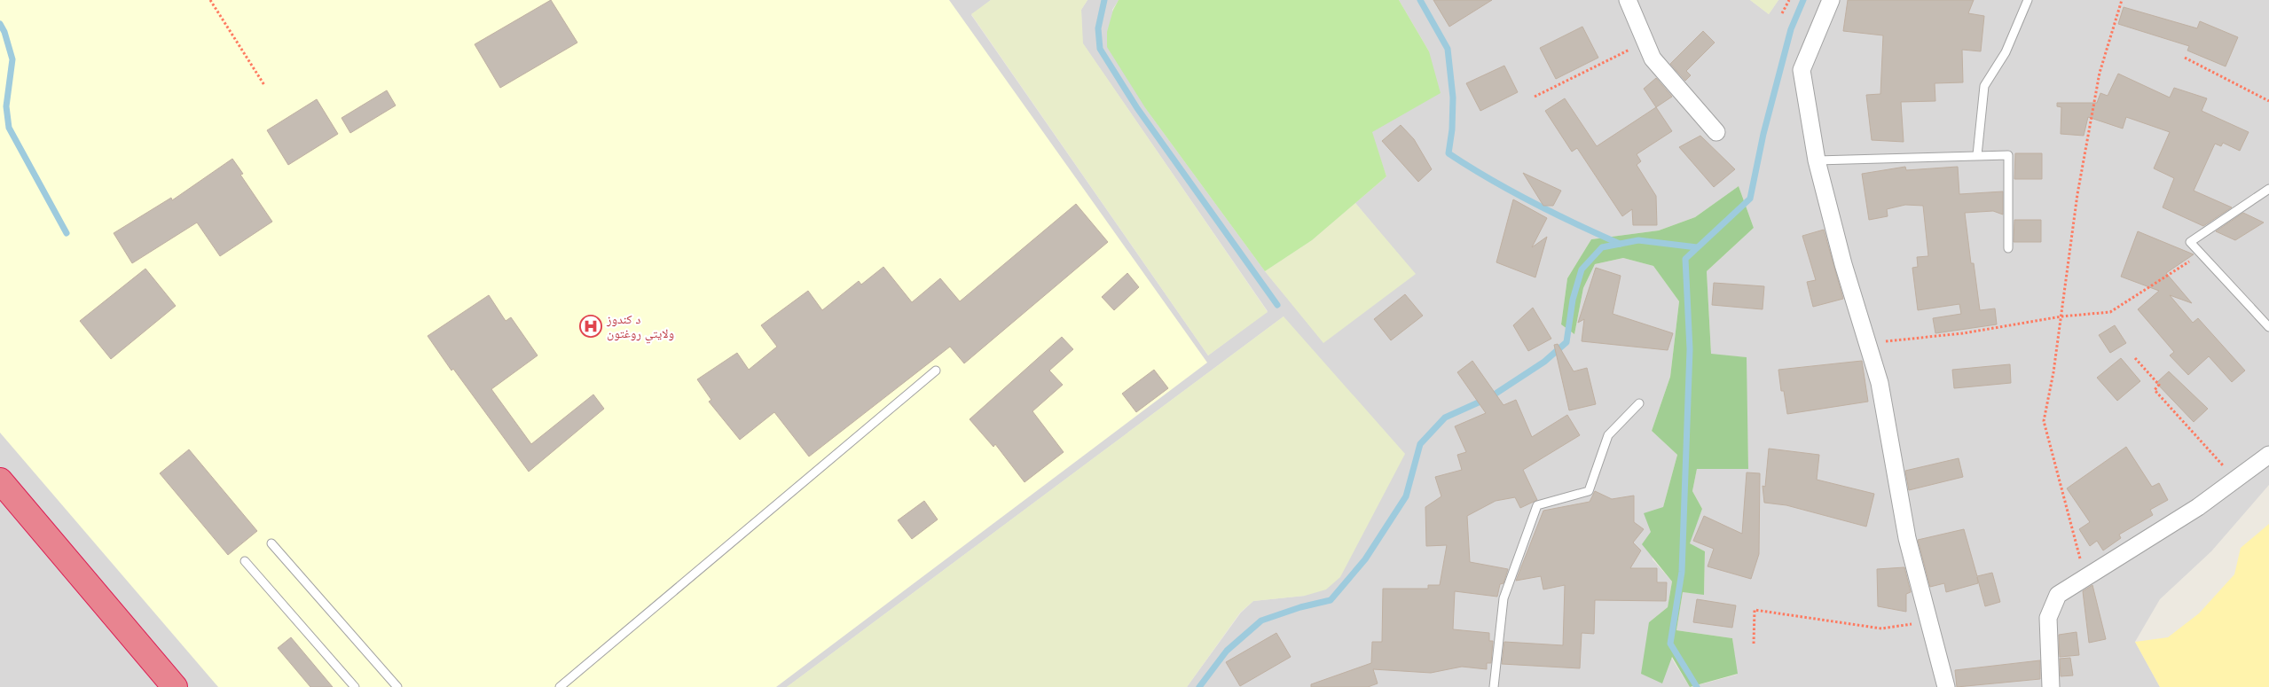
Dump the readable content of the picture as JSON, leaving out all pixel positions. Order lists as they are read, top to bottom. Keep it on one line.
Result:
{"places":{"hospital":["د کندوز ولایتي روغتون"]}}
